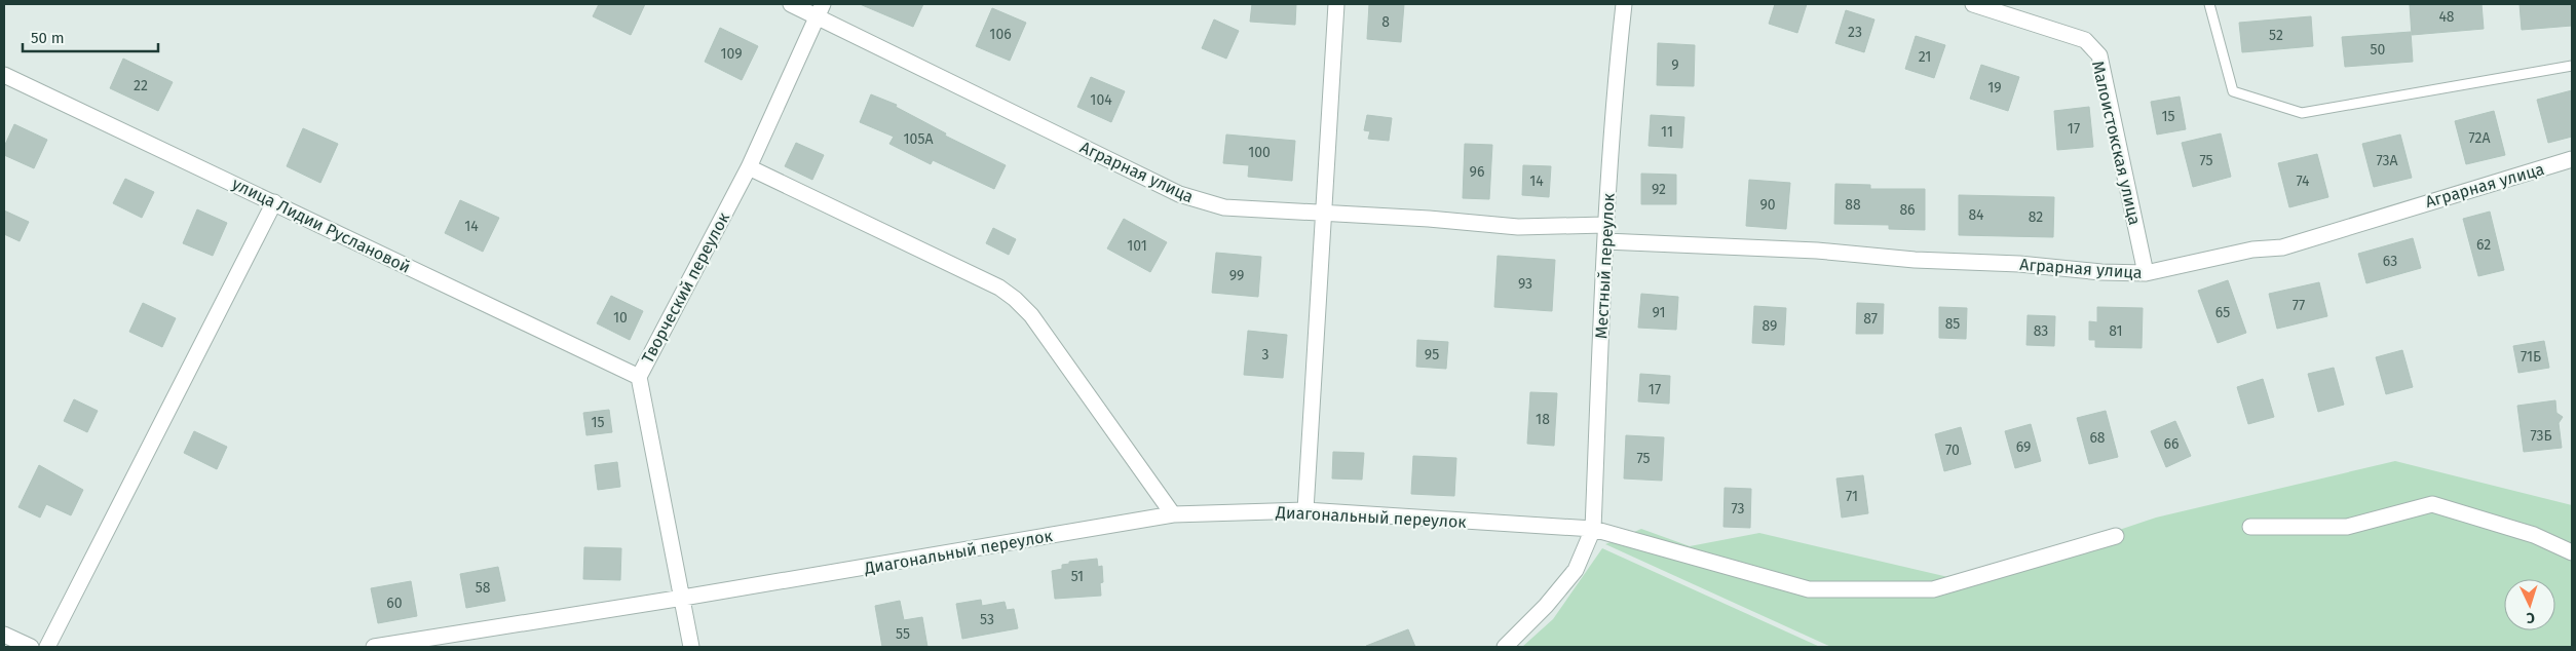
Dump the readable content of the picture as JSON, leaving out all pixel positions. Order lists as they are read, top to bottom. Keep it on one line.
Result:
{"streets":{"street":["Малоистокская улица","Аграрная улица","улица Лидии Руслановой","Местный переулок","Творческий переулок","Диагональный переулок"]},"crossings":[["Малоистокская улица","Аграрная улица"],["Аграрная улица","Местный переулок"],["Аграрная улица","Творческий переулок"],["улица Лидии Руслановой","Творческий переулок"],["Местный переулок","Диагональный переулок"],["Творческий переулок","Диагональный переулок"]],"house_numbers":["48","8","23","106","52","50","109","21","9","22","19","104","15","17","11","72А","105А","100","75","73А","96","14","74","92","90","88","86","84","82","14","62","101","63","99","93","77","91","65","10","87","85","89","83","81","3","95","71Б","17","18","15","73Б","68","66","69","70","75","71","73","51","58","60","53","55"],"scale_bar":"50 m","north":"bottom"}
